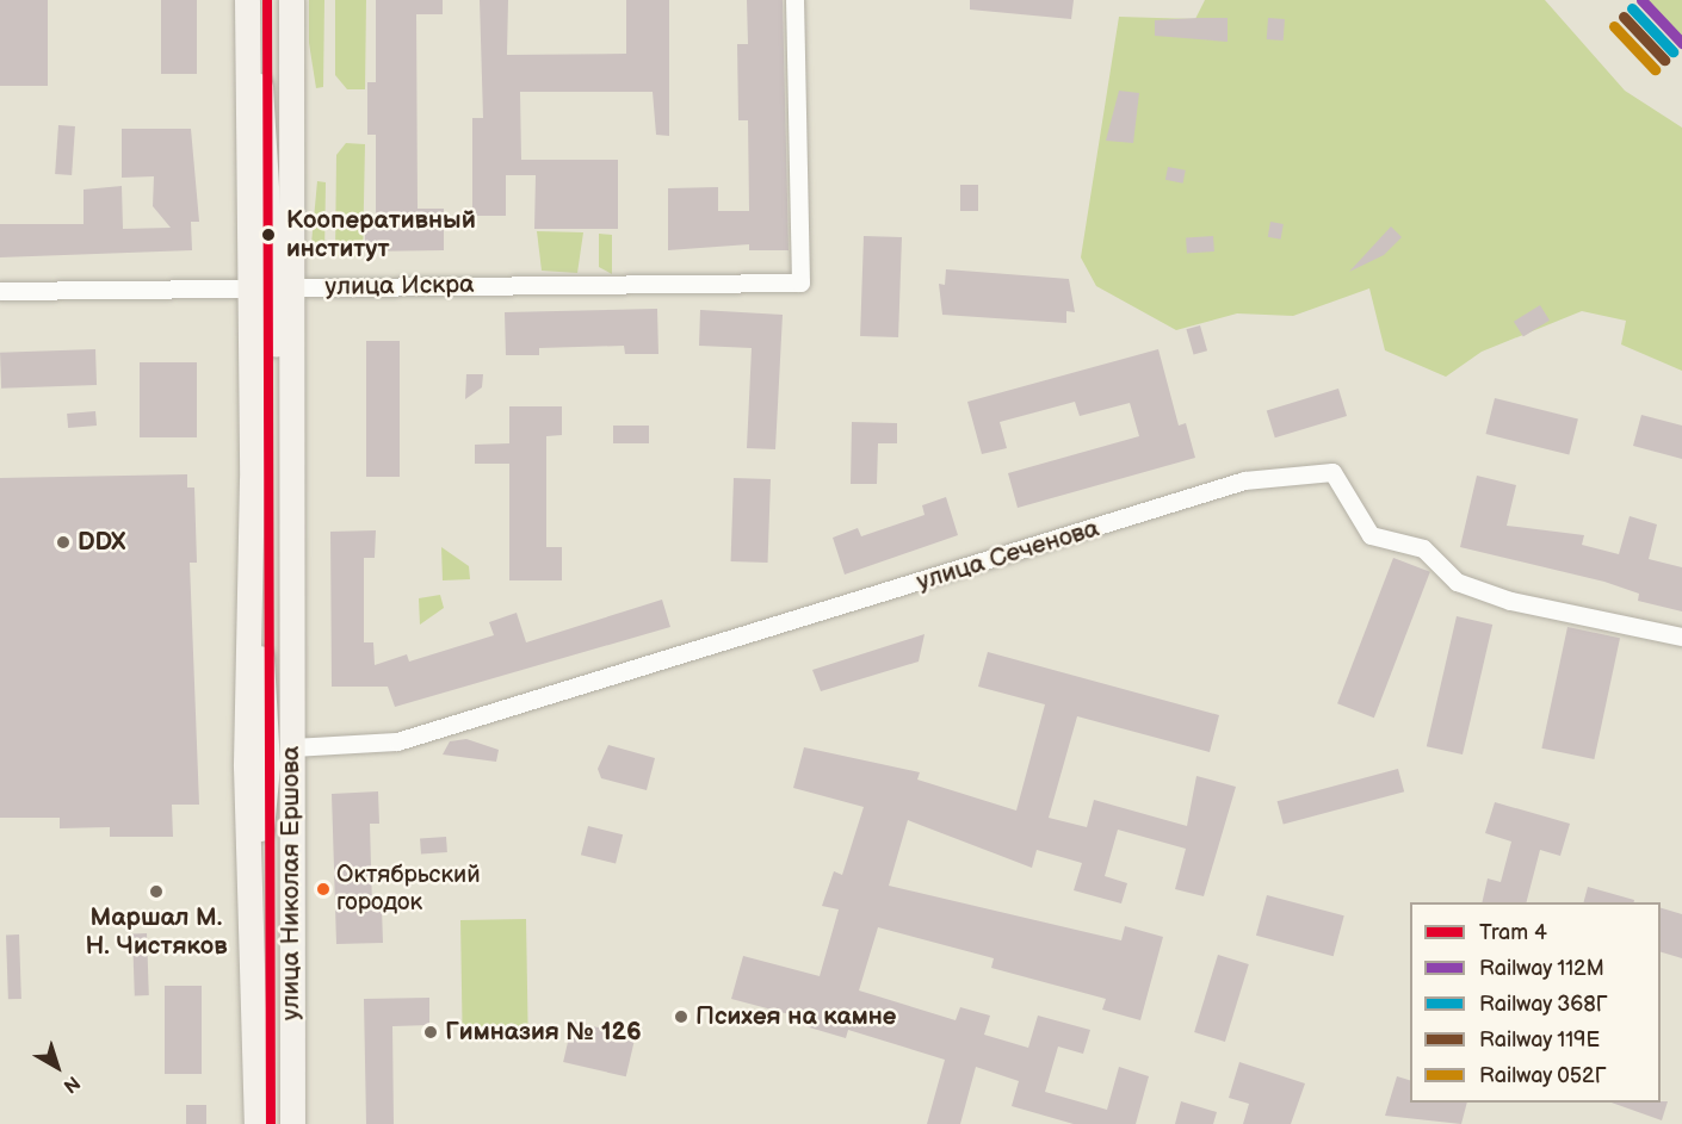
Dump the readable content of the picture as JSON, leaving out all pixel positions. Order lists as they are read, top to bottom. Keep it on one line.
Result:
{"streets":{"main road":["улица Николая Ершова"],"street":["улица Искра","улица Сеченова"]},"crossings":[["улица Искра","улица Николая Ершова"],["улица Сеченова","улица Николая Ершова"]],"places":["Кооперативный институт","DDX","Октябрьский городок","Маршал М. Н. Чистяков","Психея на камне","Гимназия № 126"],"lines":["tram line 4","rail line 112М","rail line 368Г","rail line 119Е","rail line 052Г"],"legend":["Tram 4","Railway 112М","Railway 368Г","Railway 119Е","Railway 052Г"],"north":"bottom right"}
